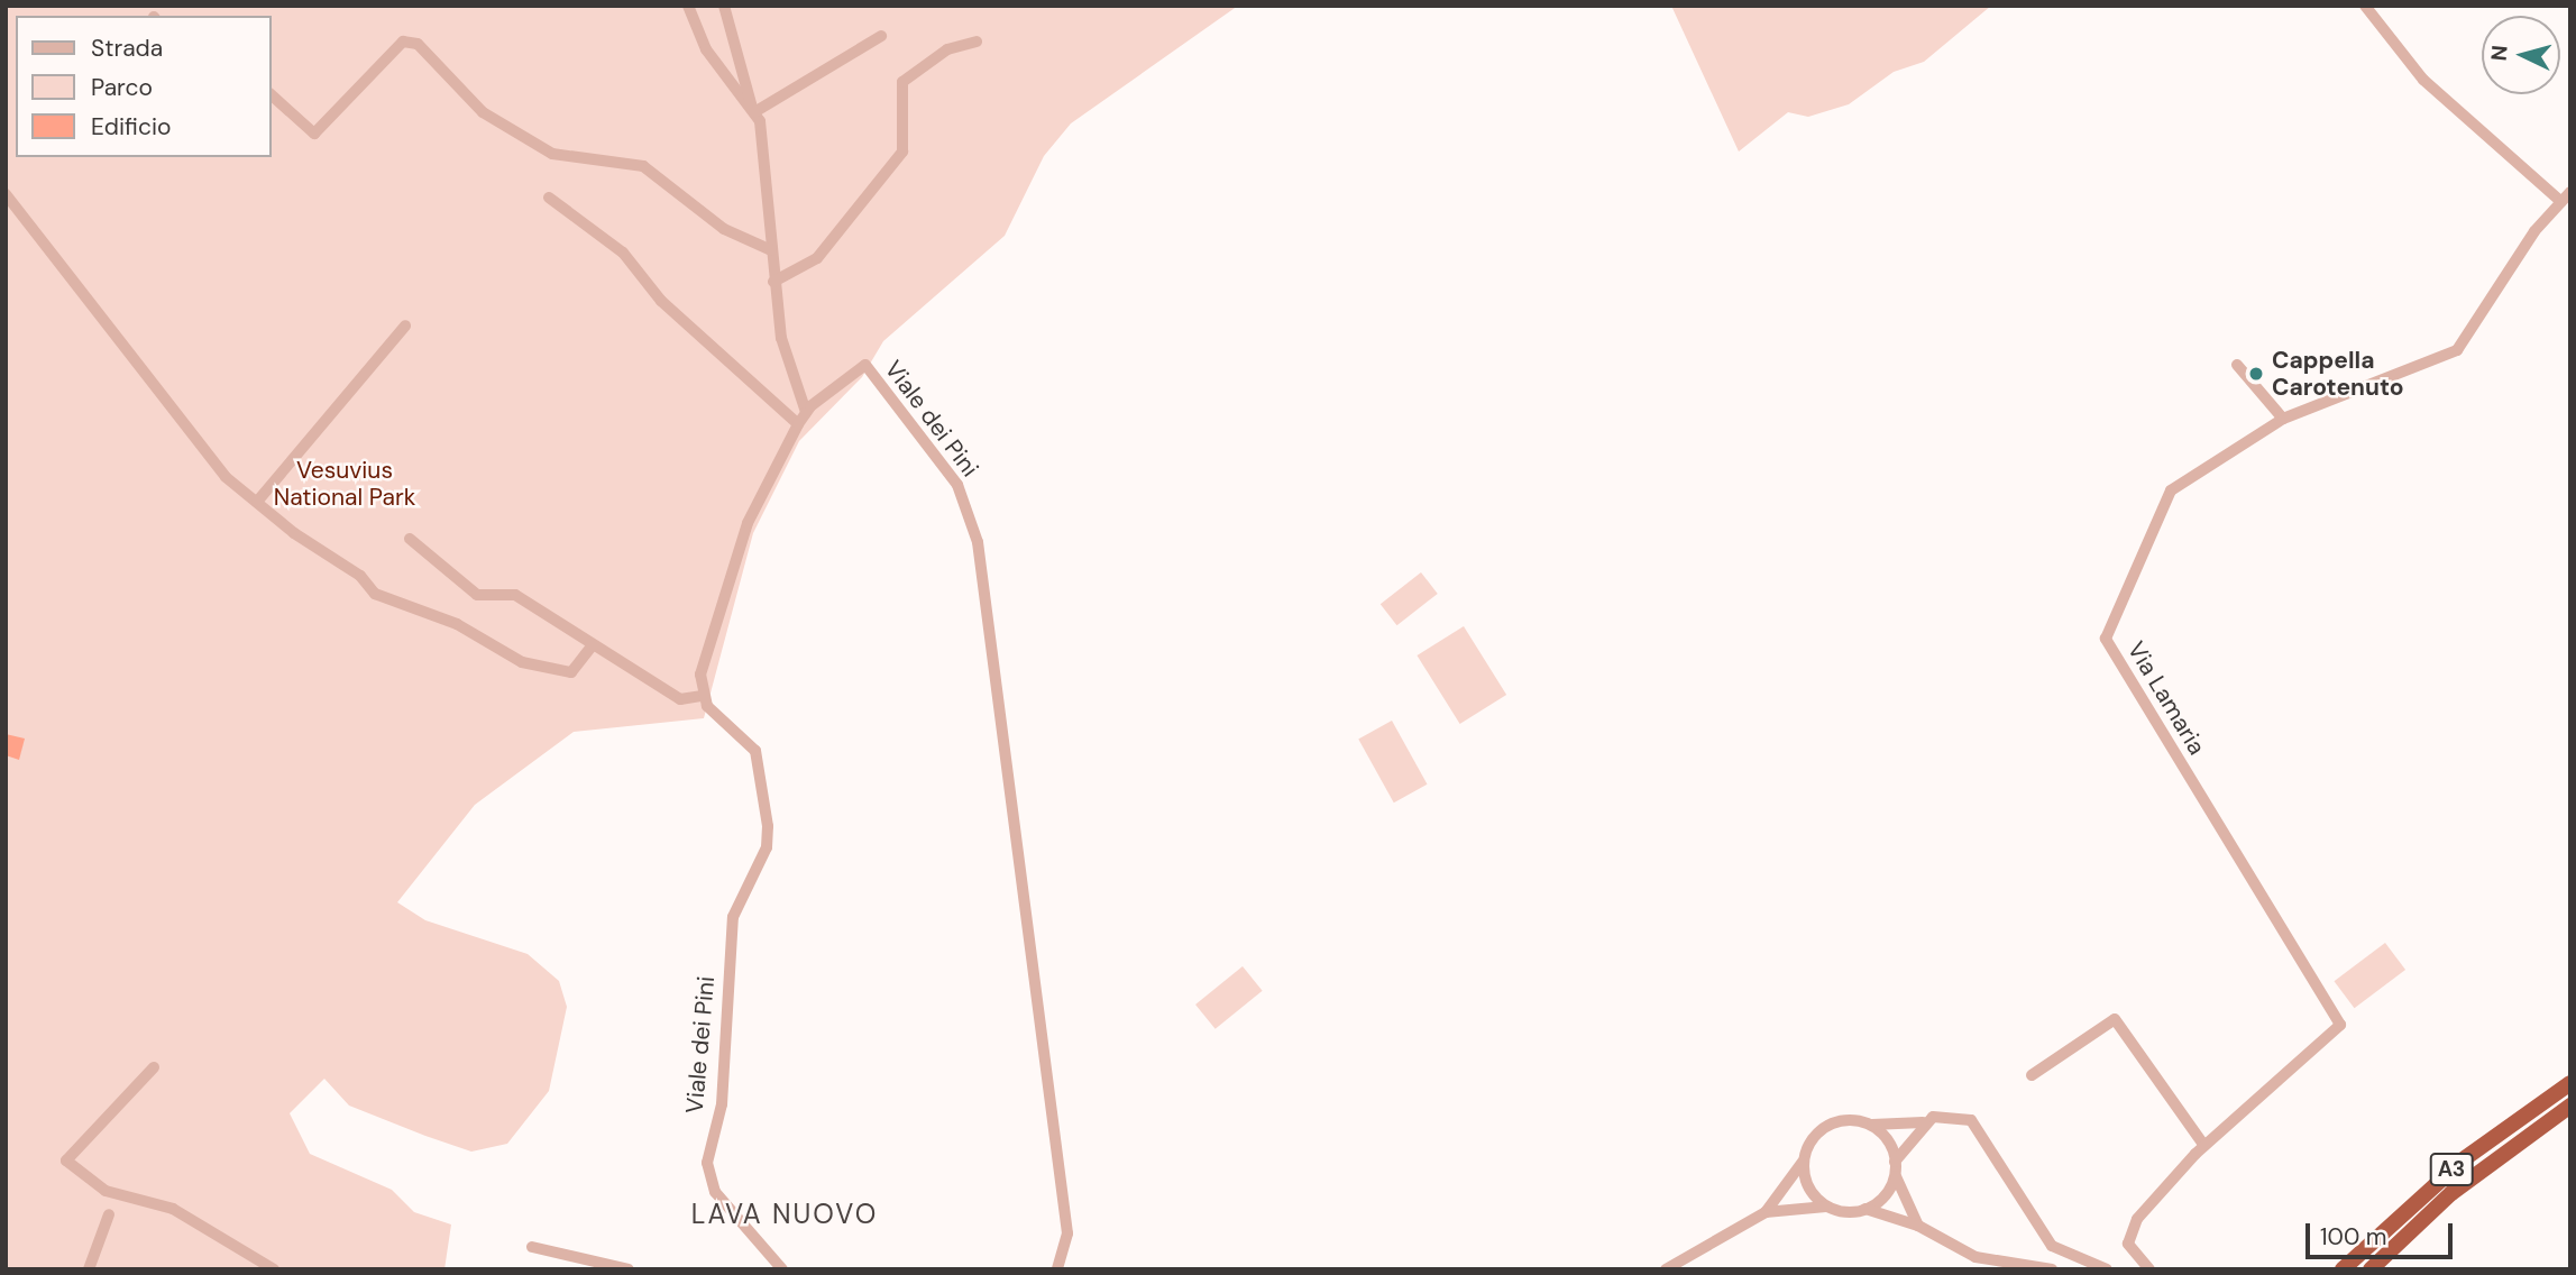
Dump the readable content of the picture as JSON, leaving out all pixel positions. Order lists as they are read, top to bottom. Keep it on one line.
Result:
{"streets":{"highway":["A3"],"street":["Viale dei Pini","Via Lamaria"]},"districts":["LAVA NUOVO"],"parks":["Vesuvius National Park"],"places":["Cappella Carotenuto"],"legend":["Strada","Parco","Edificio"],"scale_bar":"100 m","north":"left"}
